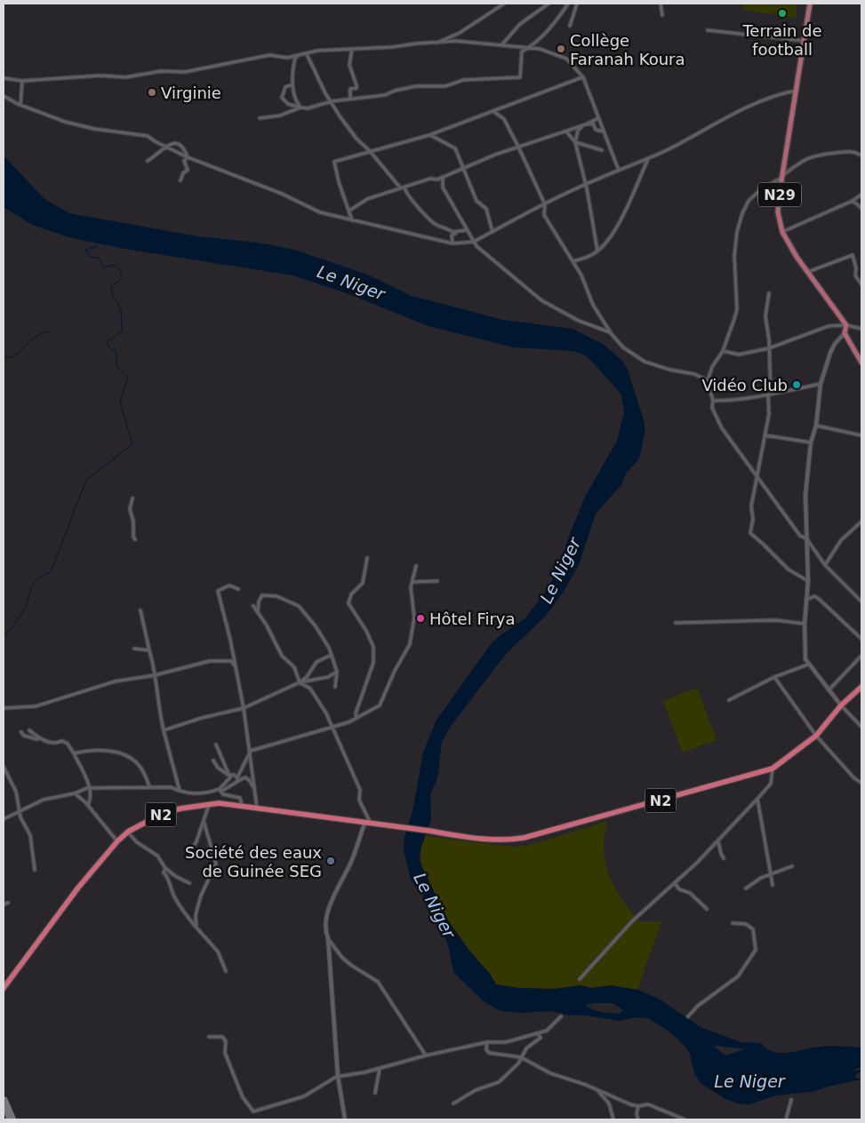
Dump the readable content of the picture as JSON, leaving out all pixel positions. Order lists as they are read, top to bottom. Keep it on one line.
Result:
{"streets":{"highway":["N2"],"main road":["N29"]},"water":["Le Niger"],"places":["Terrain de football","Collège Faranah Koura","Virginie","Vidéo Club","Hôtel Firya","Société des eaux de Guinée SEG"]}
